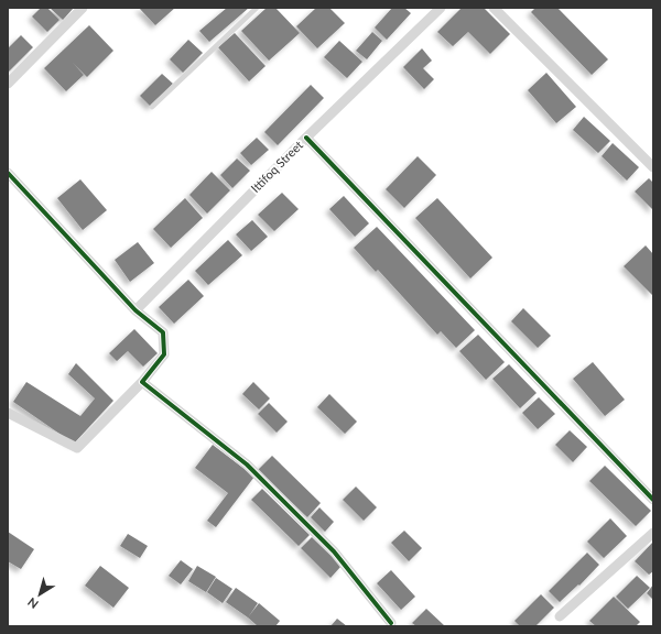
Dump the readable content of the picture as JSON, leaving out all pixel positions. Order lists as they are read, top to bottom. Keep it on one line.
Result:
{"streets":{"street":["Ittifoq Street"]},"north":"bottom left"}
